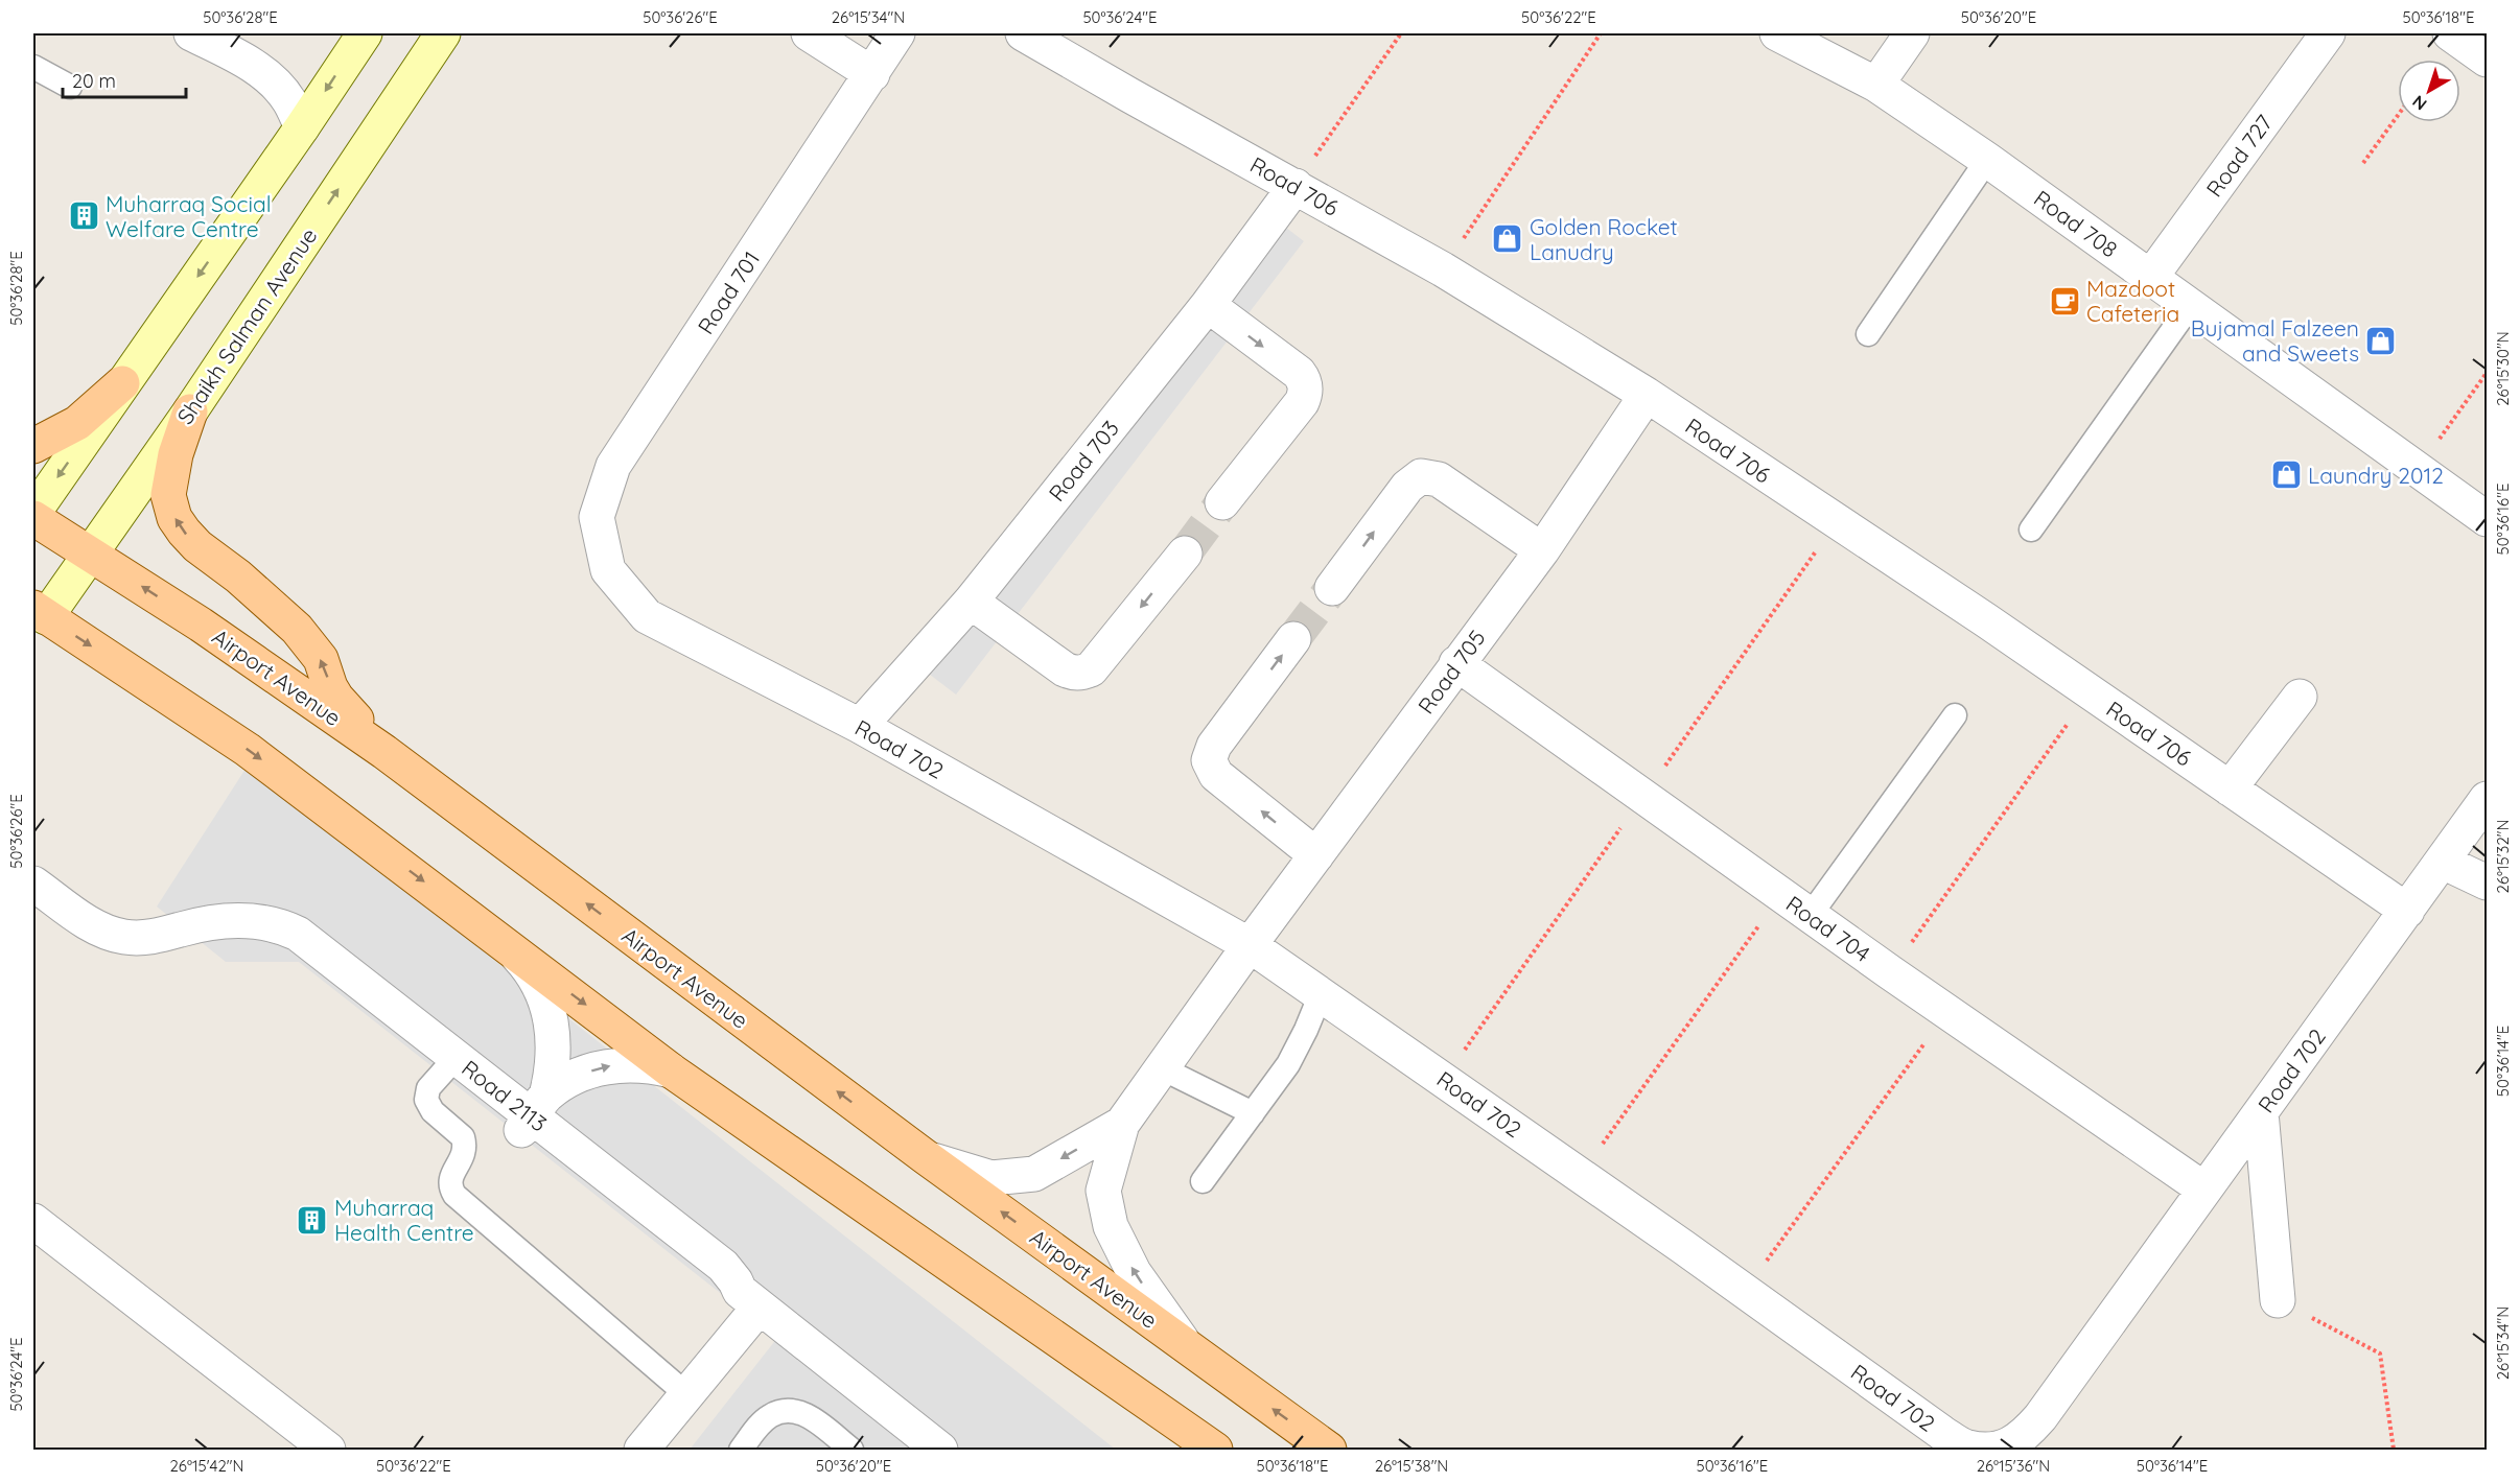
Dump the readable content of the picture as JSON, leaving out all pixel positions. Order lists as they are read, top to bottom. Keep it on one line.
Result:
{"streets":{"main road":["Shaikh Salman Avenue","Airport Avenue"],"street":["Road 727","Road 706","Road 708","Road 701","Road 703","Road 705","Road 702","Road 704","Road 2113"]},"crossings":[["Road 727","Road 708"],["Road 706","Road 703"],["Road 706","Road 705"],["Road 706","Road 702"],["Road 701","Road 702"],["Shaikh Salman Avenue","Airport Avenue"],["Road 703","Road 702"],["Road 705","Road 702"],["Road 705","Road 704"],["Road 702","Road 704"]],"places":{"building":["Muharraq Social Welfare Centre","Muharraq Health Centre"],"shop":["Golden Rocket Lanudry","Bujamal Falzeen and Sweets","Laundry 2012"],"cafe":["Mazdoot Cafeteria"]},"scale_bar":"20 m","north":"bottom left","coordinates":["50°36'28\"E","50°36'26\"E","26°15'34\"N","50°36'24\"E","50°36'22\"E","50°36'20\"E","50°36'18\"E","26°15'30\"N","50°36'16\"E","26°15'32\"N","50°36'14\"E","26°15'42\"N","26°15'38\"N","26°15'36\"N"]}
